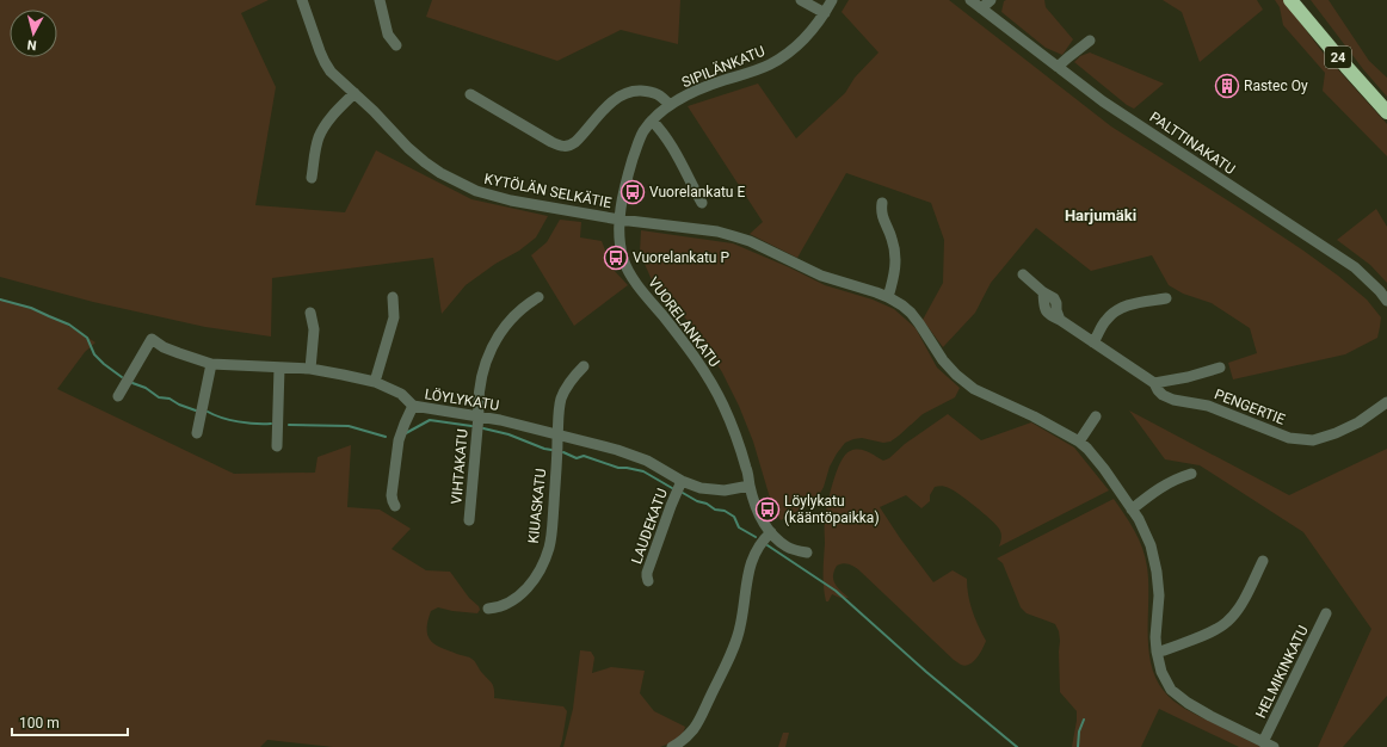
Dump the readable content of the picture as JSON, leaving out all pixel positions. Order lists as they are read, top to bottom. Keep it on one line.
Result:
{"streets":{"highway":["24"],"street":["SIPILÄNKATU","PALTTINAKATU","KYTÖLÄN SELKÄTIE","VUORELANKATU","LÖYLYKATU","PENGERTIE","VIHTAKATU","KIUASKATU","LAUDEKATU","HELMIKINKATU"]},"crossings":[["SIPILÄNKATU","KYTÖLÄN SELKÄTIE"],["SIPILÄNKATU","VUORELANKATU"],["KYTÖLÄN SELKÄTIE","VUORELANKATU"],["KYTÖLÄN SELKÄTIE","HELMIKINKATU"],["VUORELANKATU","LÖYLYKATU"],["LÖYLYKATU","VIHTAKATU"],["LÖYLYKATU","KIUASKATU"],["LÖYLYKATU","LAUDEKATU"]],"districts":["Harjumäki"],"places":{"building":["Rastec Oy"],"bus stop":["Vuorelankatu E","Vuorelankatu P","Löylykatu (kääntöpaikka)"]},"scale_bar":"100 m","north":"bottom"}
